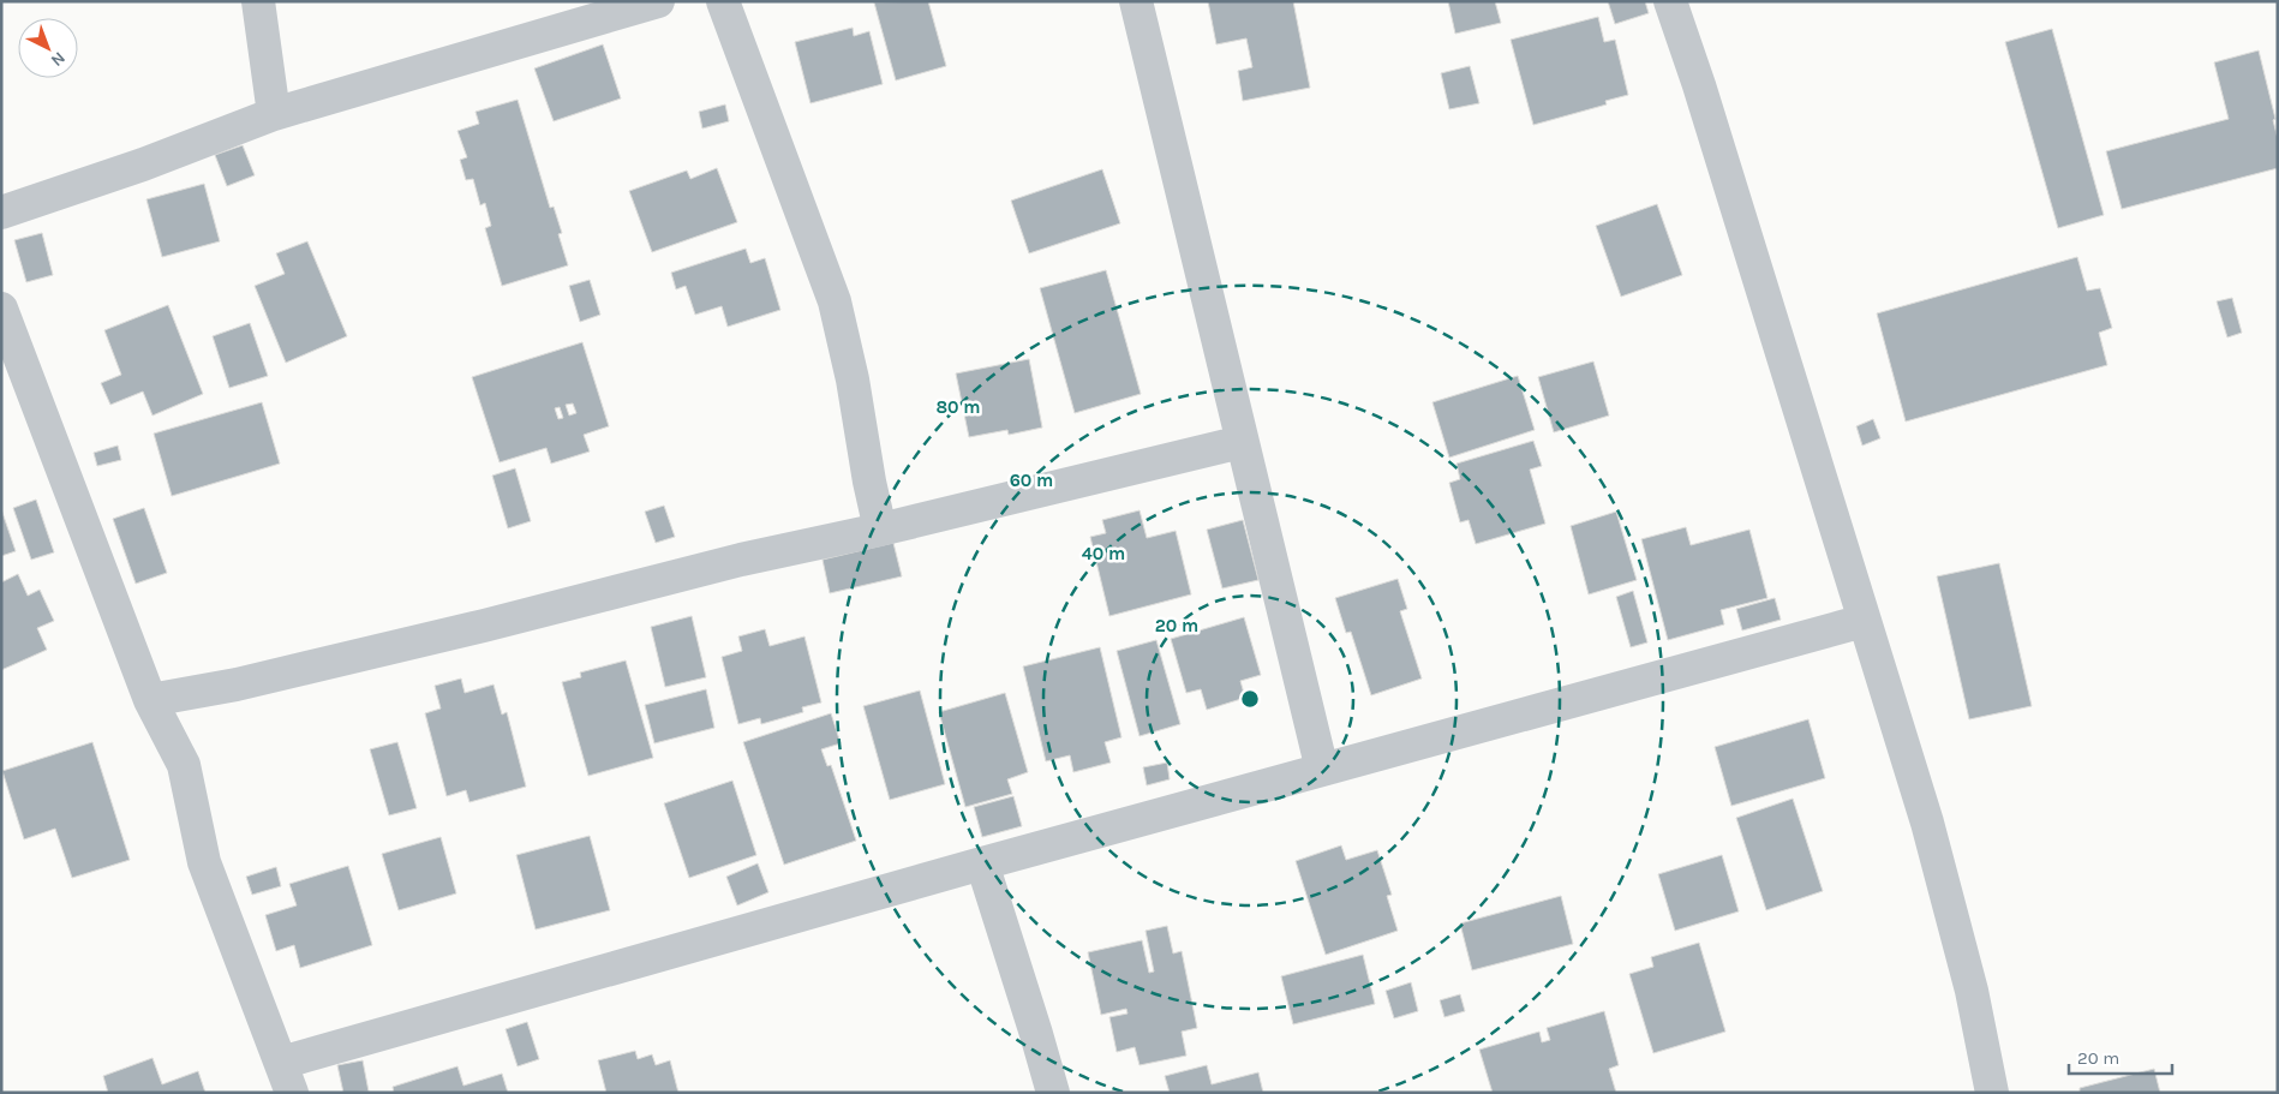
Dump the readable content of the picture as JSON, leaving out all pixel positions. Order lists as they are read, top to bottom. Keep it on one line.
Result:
{"scale_bar":"20 m","north":"bottom right","rings":["80 m","60 m","40 m","20 m"]}
